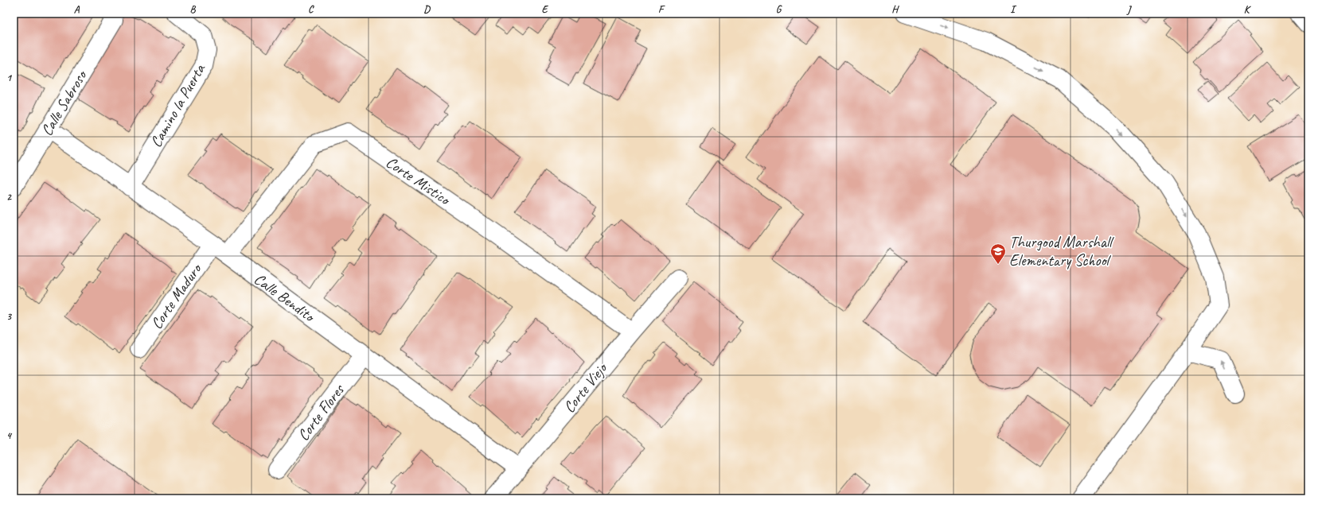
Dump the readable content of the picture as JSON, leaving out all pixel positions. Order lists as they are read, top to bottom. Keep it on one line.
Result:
{"streets":{"street":["Calle Sabroso","Camino la Puerta","Corte Mistico","Corte Maduro","Calle Bendito","Corte Viejo","Corte Flores"]},"crossings":[["Calle Sabroso","Calle Bendito"],["Camino la Puerta","Calle Bendito"],["Corte Mistico","Calle Bendito"],["Corte Mistico","Corte Viejo"],["Corte Maduro","Calle Bendito"],["Calle Bendito","Corte Viejo"],["Calle Bendito","Corte Flores"]],"places":{"school or university":["Thurgood Marshall Elementary School"]},"grid":{"columns":["A","B","C","D","E","F","G","H","I","J","K"],"rows":["1","2","3","4"]}}
